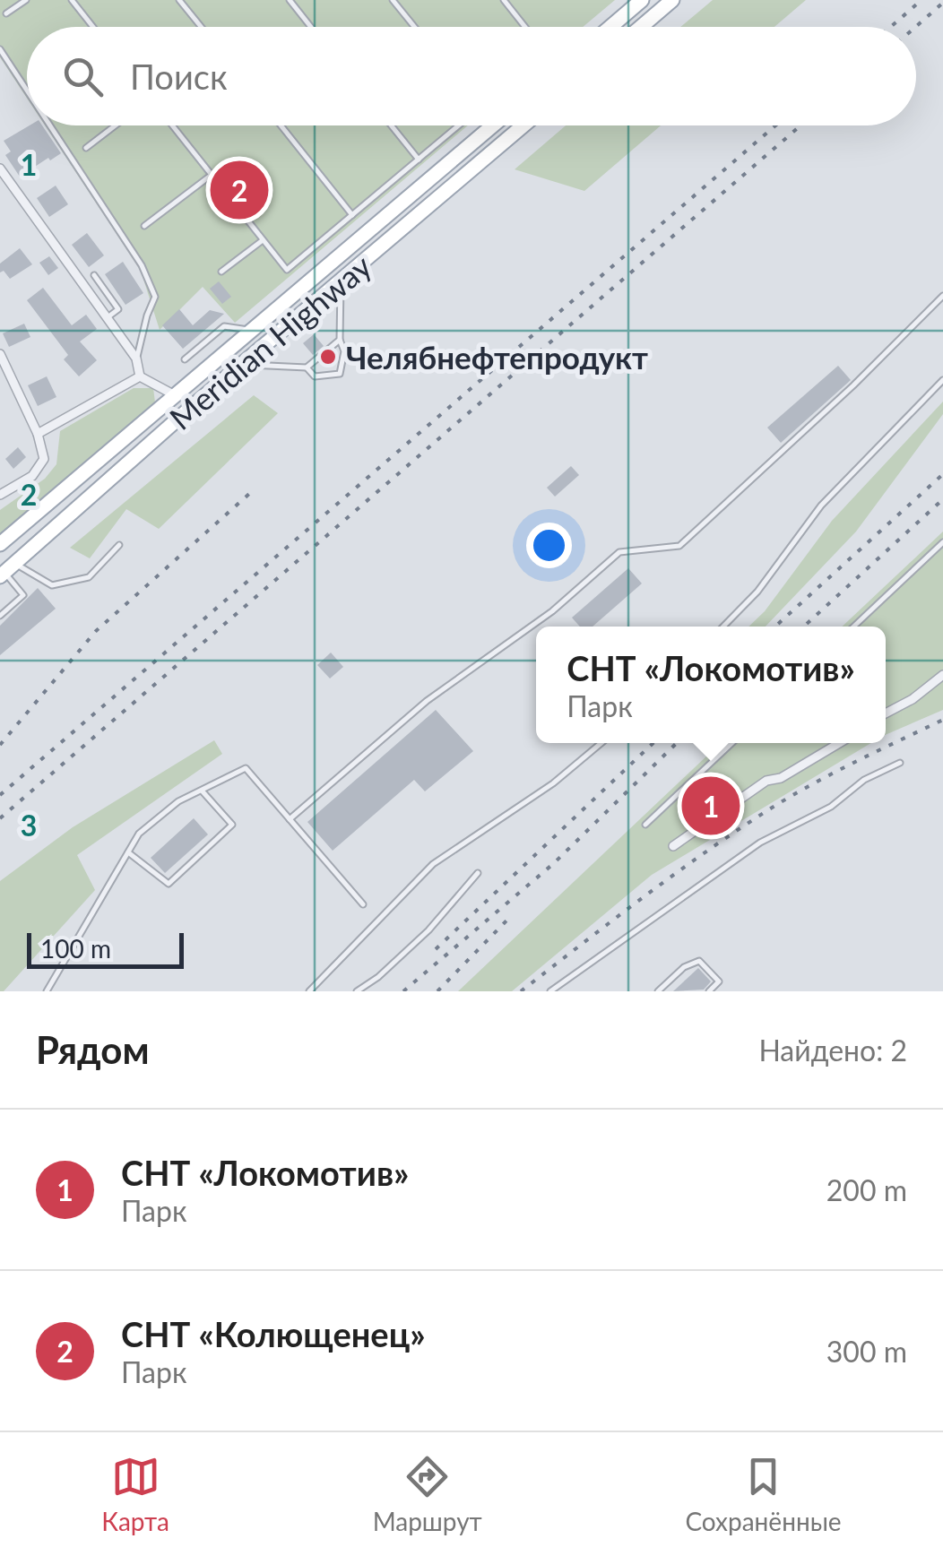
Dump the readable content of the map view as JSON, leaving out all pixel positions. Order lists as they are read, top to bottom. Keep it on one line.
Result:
{"streets":{"main road":["Meridian Highway"]},"places":["Челябнефтепродукт"],"scale_bar":"100 m","page":{"search":"Поиск","pins":["2","1"],"popup":["СНТ «Локомотив»","Парк"],"scale":"100 m","heading":["Рядом","Найдено: 2"],"list":[{"mark":"1","name":"СНТ «Локомотив»","note":"Парк","value":"200 m"},{"mark":"2","name":"СНТ «Колющенец»","note":"Парк","value":"300 m"}],"nav":["Карта","Маршрут","Сохранённые"]},"grid":{"rows":["1","2","3"]}}
